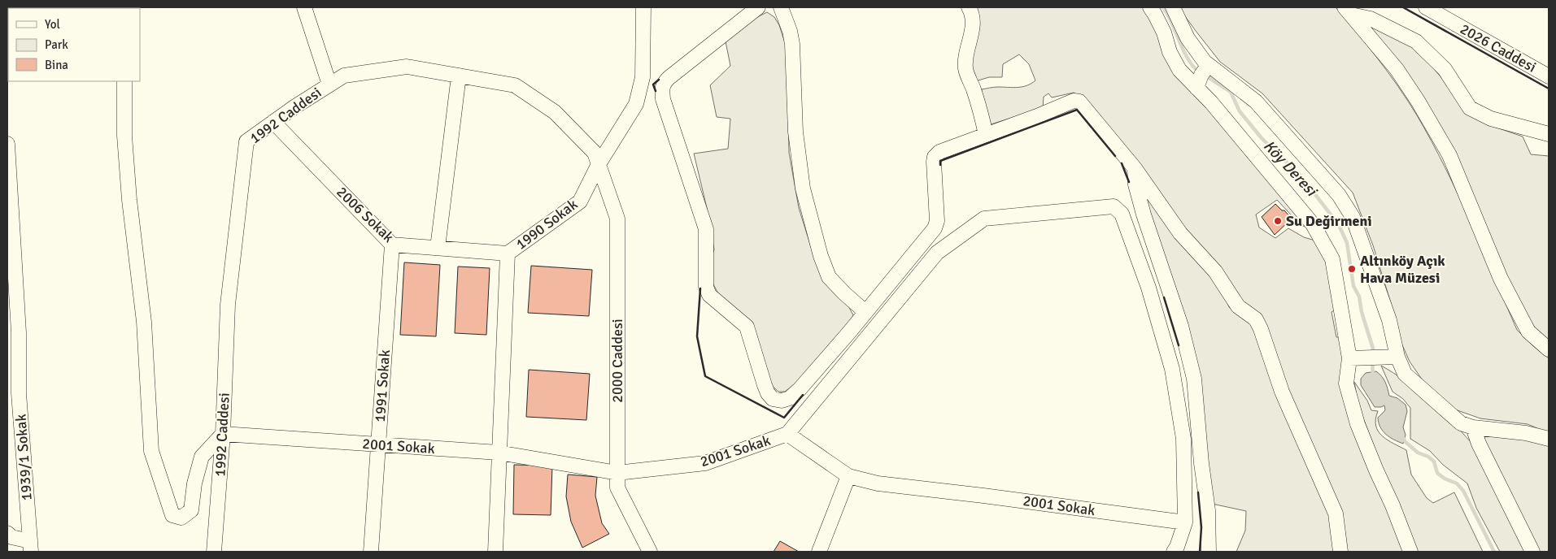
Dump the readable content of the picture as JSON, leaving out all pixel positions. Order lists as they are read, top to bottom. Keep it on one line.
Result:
{"streets":{"street":["2026 Caddesi","1992 Caddesi","2006 Sokak","1990 Sokak","2000 Caddesi","1991 Sokak","2001 Sokak","1939/1 Sokak"]},"crossings":[["1992 Caddesi","2006 Sokak"],["1992 Caddesi","1990 Sokak"],["1992 Caddesi","2000 Caddesi"],["1992 Caddesi","2001 Sokak"],["2006 Sokak","1990 Sokak"],["2006 Sokak","1991 Sokak"],["1990 Sokak","2000 Caddesi"],["1990 Sokak","2001 Sokak"],["2000 Caddesi","2001 Sokak"],["1991 Sokak","2001 Sokak"]],"water":["Köy Deresi"],"places":["Su Değirmeni","Altınköy Açık Hava Müzesi"],"legend":["Yol","Park","Bina"]}
